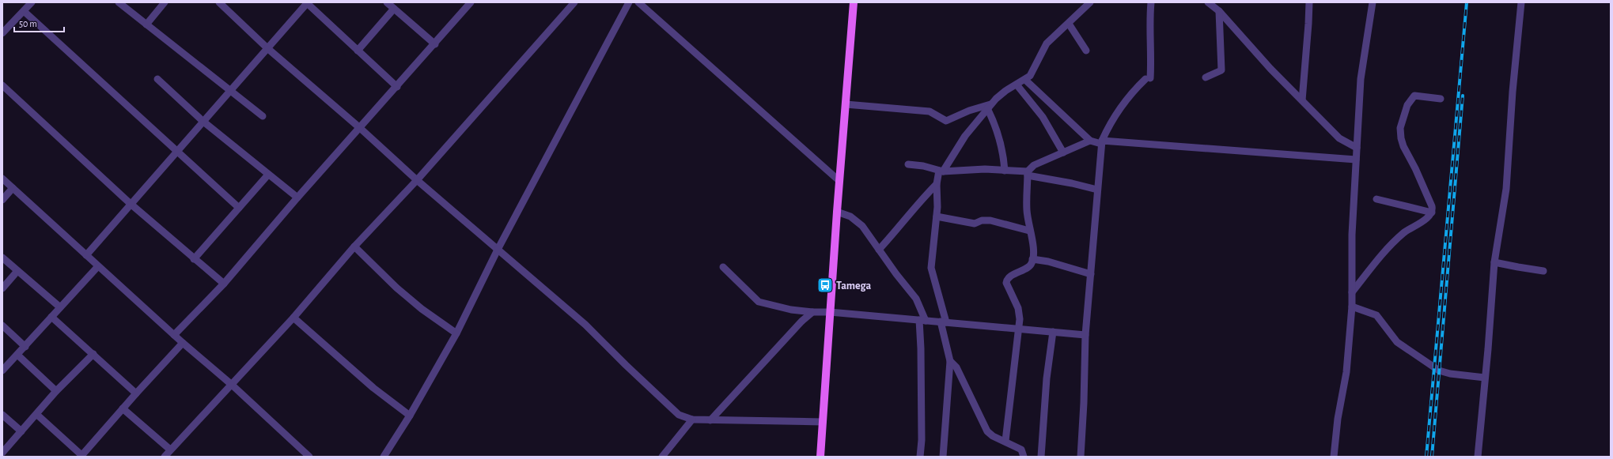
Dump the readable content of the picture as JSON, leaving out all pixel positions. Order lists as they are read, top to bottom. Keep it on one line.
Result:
{"places":{"bus stop":["Tamega"]},"scale_bar":"50 m"}
